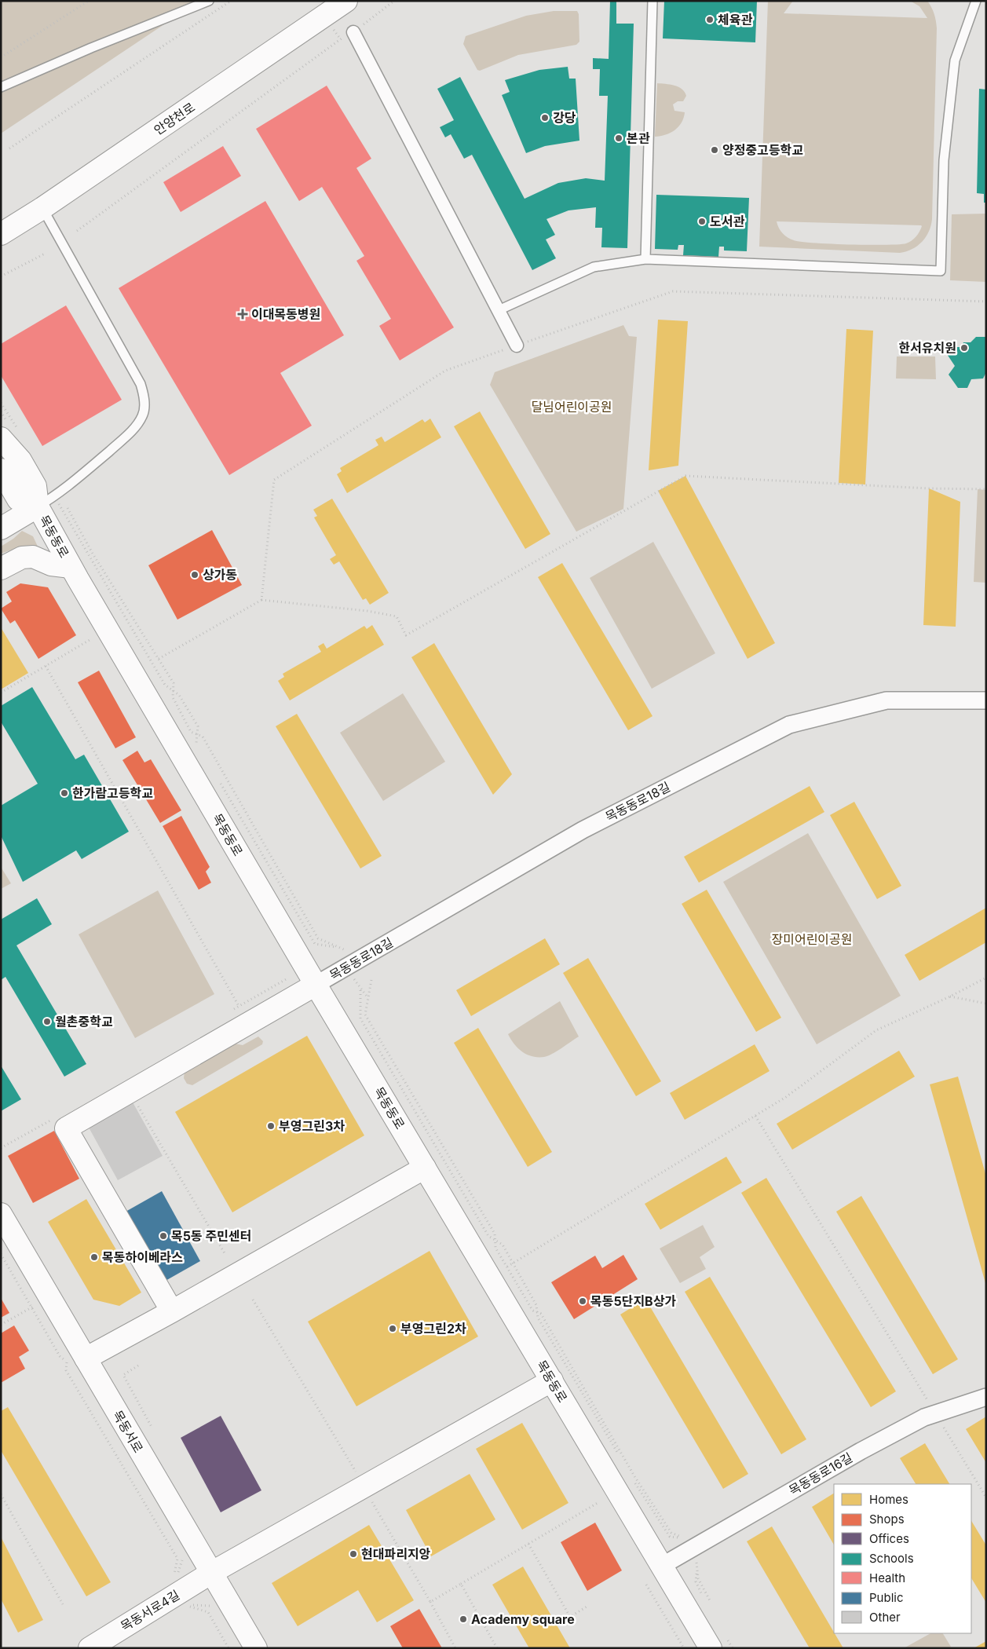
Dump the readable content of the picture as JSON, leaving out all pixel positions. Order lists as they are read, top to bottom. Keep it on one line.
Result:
{"streets":{"main road":["안양천로","목동동로","목동서로","목동서로4길"],"street":["목동동로18길","목동동로16길"]},"crossings":[["목동동로","목동동로18길"],["목동동로","목동동로16길"],["목동동로","목동서로4길"],["목동서로","목동서로4길"]],"parks":["달님어린이공원","장미어린이공원"],"places":{"other":["체육관","강당","본관","양정중고등학교","도서관","한서유치원","상가동","한가람고등학교","월촌중학교","부영그린3차","목5동 주민센터","목동하이베라스","목동5단지B상가","부영그린2차","현대파리지앙","Academy square"],"health":["이대목동병원"]},"legend":["Homes","Shops","Offices","Schools","Health","Public","Other"]}
